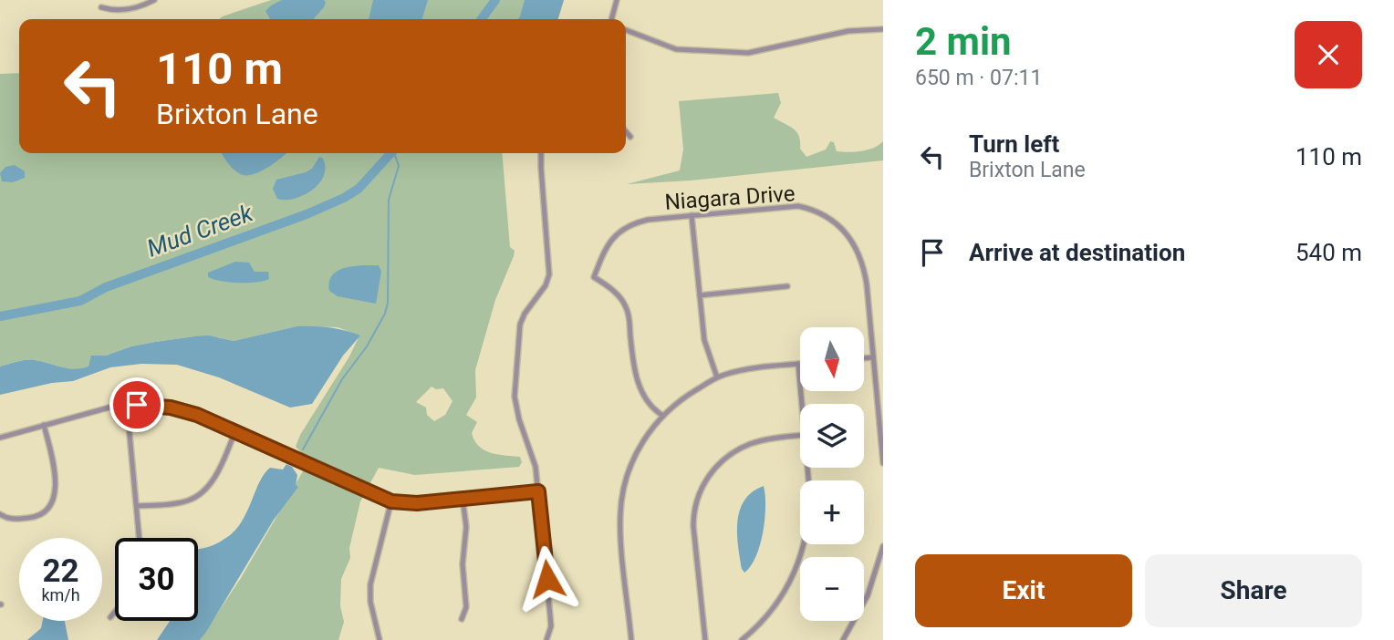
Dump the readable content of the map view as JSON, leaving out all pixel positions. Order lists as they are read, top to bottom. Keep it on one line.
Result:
{"streets":{"street":["Niagara Drive"]},"water":["Mud Creek"],"north":"bottom","page":{"heading":["2 min","650 m · 07:11"],"turn":["110 m","Brixton Lane"],"list":[{"name":"Turn left","note":"Brixton Lane","value":"110 m"},{"name":"Arrive at destination","value":"540 m"}],"map_buttons":["+","−"],"speed":"22 km/h","limit":"30","buttons":["Exit","Share"]}}
